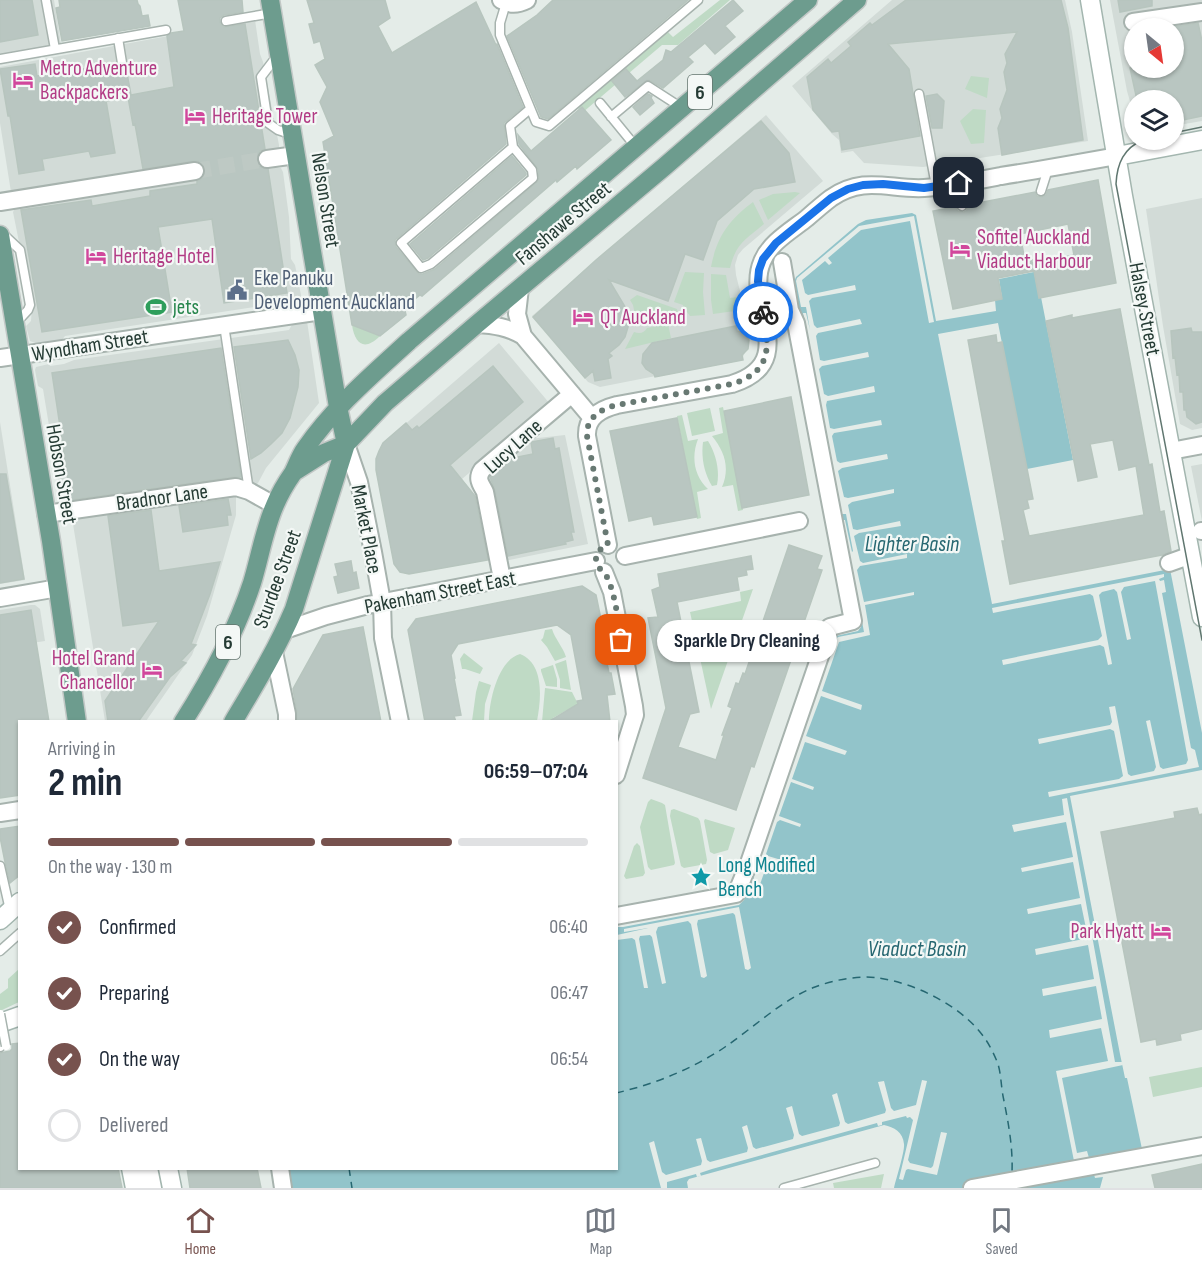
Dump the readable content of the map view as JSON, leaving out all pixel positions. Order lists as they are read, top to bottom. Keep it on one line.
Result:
{"streets":{"main road":["6","Nelson Street","Fanshawe Street","Halsey Street","Hobson Street","Sturdee Street"],"street":["Wyndham Street","Lucy Lane","Bradnor Lane","Market Place","Pakenham Street East"]},"crossings":[["Nelson Street","Fanshawe Street"],["Nelson Street","Wyndham Street"],["Nelson Street","Market Place"],["Nelson Street","Sturdee Street"],["Fanshawe Street","Bradnor Lane"],["Fanshawe Street","Market Place"],["Fanshawe Street","Sturdee Street"],["Wyndham Street","Hobson Street"],["Lucy Lane","Pakenham Street East"],["Hobson Street","Bradnor Lane"],["Market Place","Sturdee Street"],["Market Place","Pakenham Street East"],["Sturdee Street","Pakenham Street East"]],"water":["Lighter Basin","Viaduct Basin"],"places":{"hotel":["Metro Adventure Backpackers","Heritage Tower","Sofitel Auckland Viaduct Harbour","Heritage Hotel","QT Auckland","Hotel Grand Chancellor","Park Hyatt"],"public building":["Eke Panuku Development Auckland"],"sports":["jets"],"other":["Sparkle Dry Cleaning"],"place":["Long Modified Bench"]},"north":"bottom right","page":{"bubble":"Sparkle Dry Cleaning","heading":["2 min","Arriving in","06:59–07:04"],"bar":"On the way · 130 m","list":[["Confirmed","06:40"],["Preparing","06:47"],["On the way","06:54"],"Delivered"],"tabs":["Home","Map","Saved"]}}
